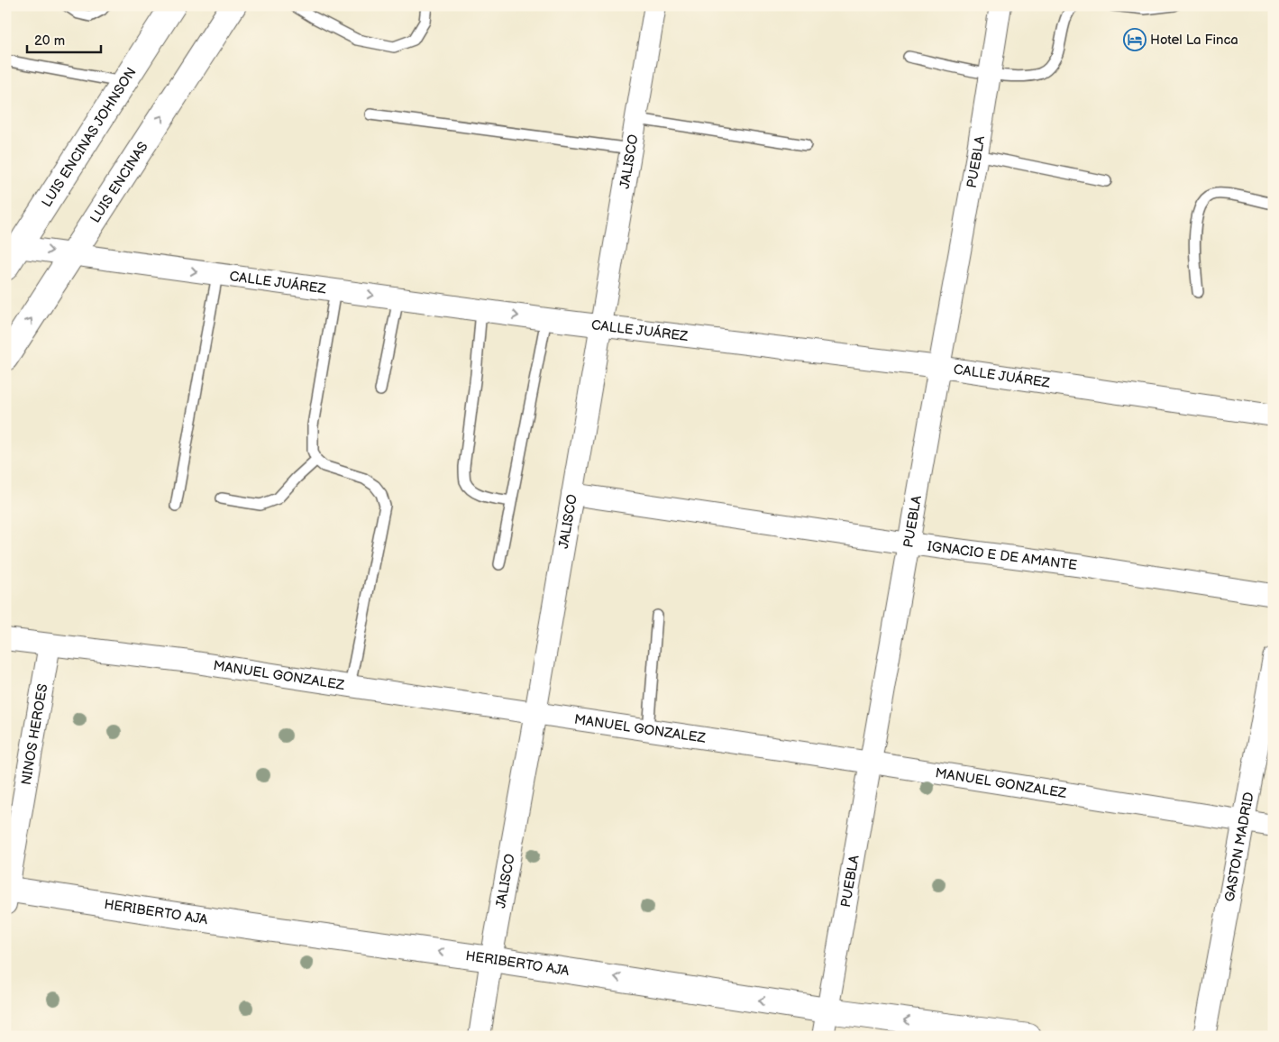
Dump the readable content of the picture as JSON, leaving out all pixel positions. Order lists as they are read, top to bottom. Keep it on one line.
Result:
{"streets":{"main road":["LUIS ENCINAS JOHNSON","LUIS ENCINAS","HERIBERTO AJA"],"street":["JALISCO","PUEBLA","CALLE JUÁREZ","IGNACIO E DE AMANTE","MANUEL GONZALEZ","NINOS HEROES","GASTON MADRID"]},"crossings":[["LUIS ENCINAS JOHNSON","CALLE JUÁREZ"],["JALISCO","CALLE JUÁREZ"],["JALISCO","IGNACIO E DE AMANTE"],["JALISCO","MANUEL GONZALEZ"],["JALISCO","HERIBERTO AJA"],["PUEBLA","CALLE JUÁREZ"],["PUEBLA","IGNACIO E DE AMANTE"],["PUEBLA","MANUEL GONZALEZ"],["PUEBLA","HERIBERTO AJA"],["LUIS ENCINAS","CALLE JUÁREZ"],["MANUEL GONZALEZ","NINOS HEROES"],["MANUEL GONZALEZ","GASTON MADRID"],["NINOS HEROES","HERIBERTO AJA"]],"one_way":["LUIS ENCINAS","HERIBERTO AJA"],"places":{"hotel":["Hotel La Finca"]},"scale_bar":"20 m"}
